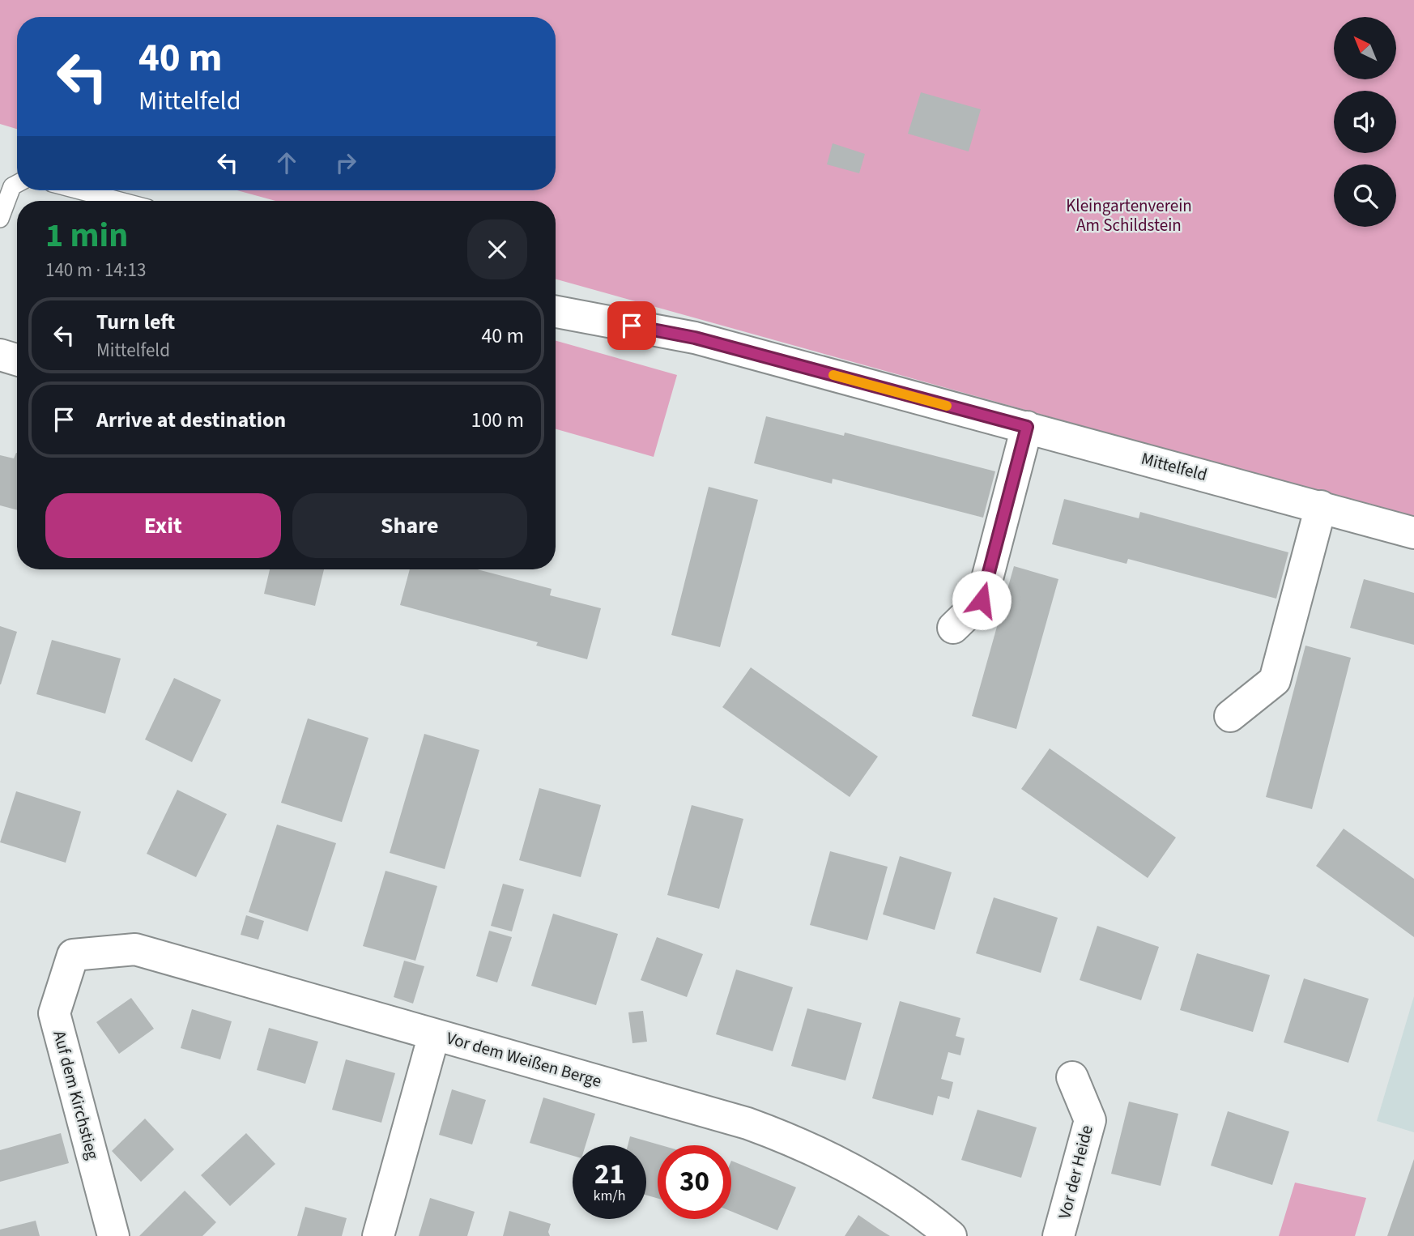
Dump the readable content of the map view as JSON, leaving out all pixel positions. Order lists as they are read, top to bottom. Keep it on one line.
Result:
{"streets":{"street":["Mittelfeld","Vor dem Weißen Berge","Auf dem Kirchstieg","Vor der Heide"]},"crossings":[["Vor dem Weißen Berge","Auf dem Kirchstieg"]],"parks":["Kleingartenverein Am Schildstein"],"north":"top left","page":{"turn":["40 m","Mittelfeld"],"heading":["1 min","140 m · 14:13"],"list":[{"name":"Turn left","note":"Mittelfeld","value":"40 m"},{"name":"Arrive at destination","value":"100 m"}],"buttons":["Exit","Share"],"speed":"21 km/h","limit":"30"}}
